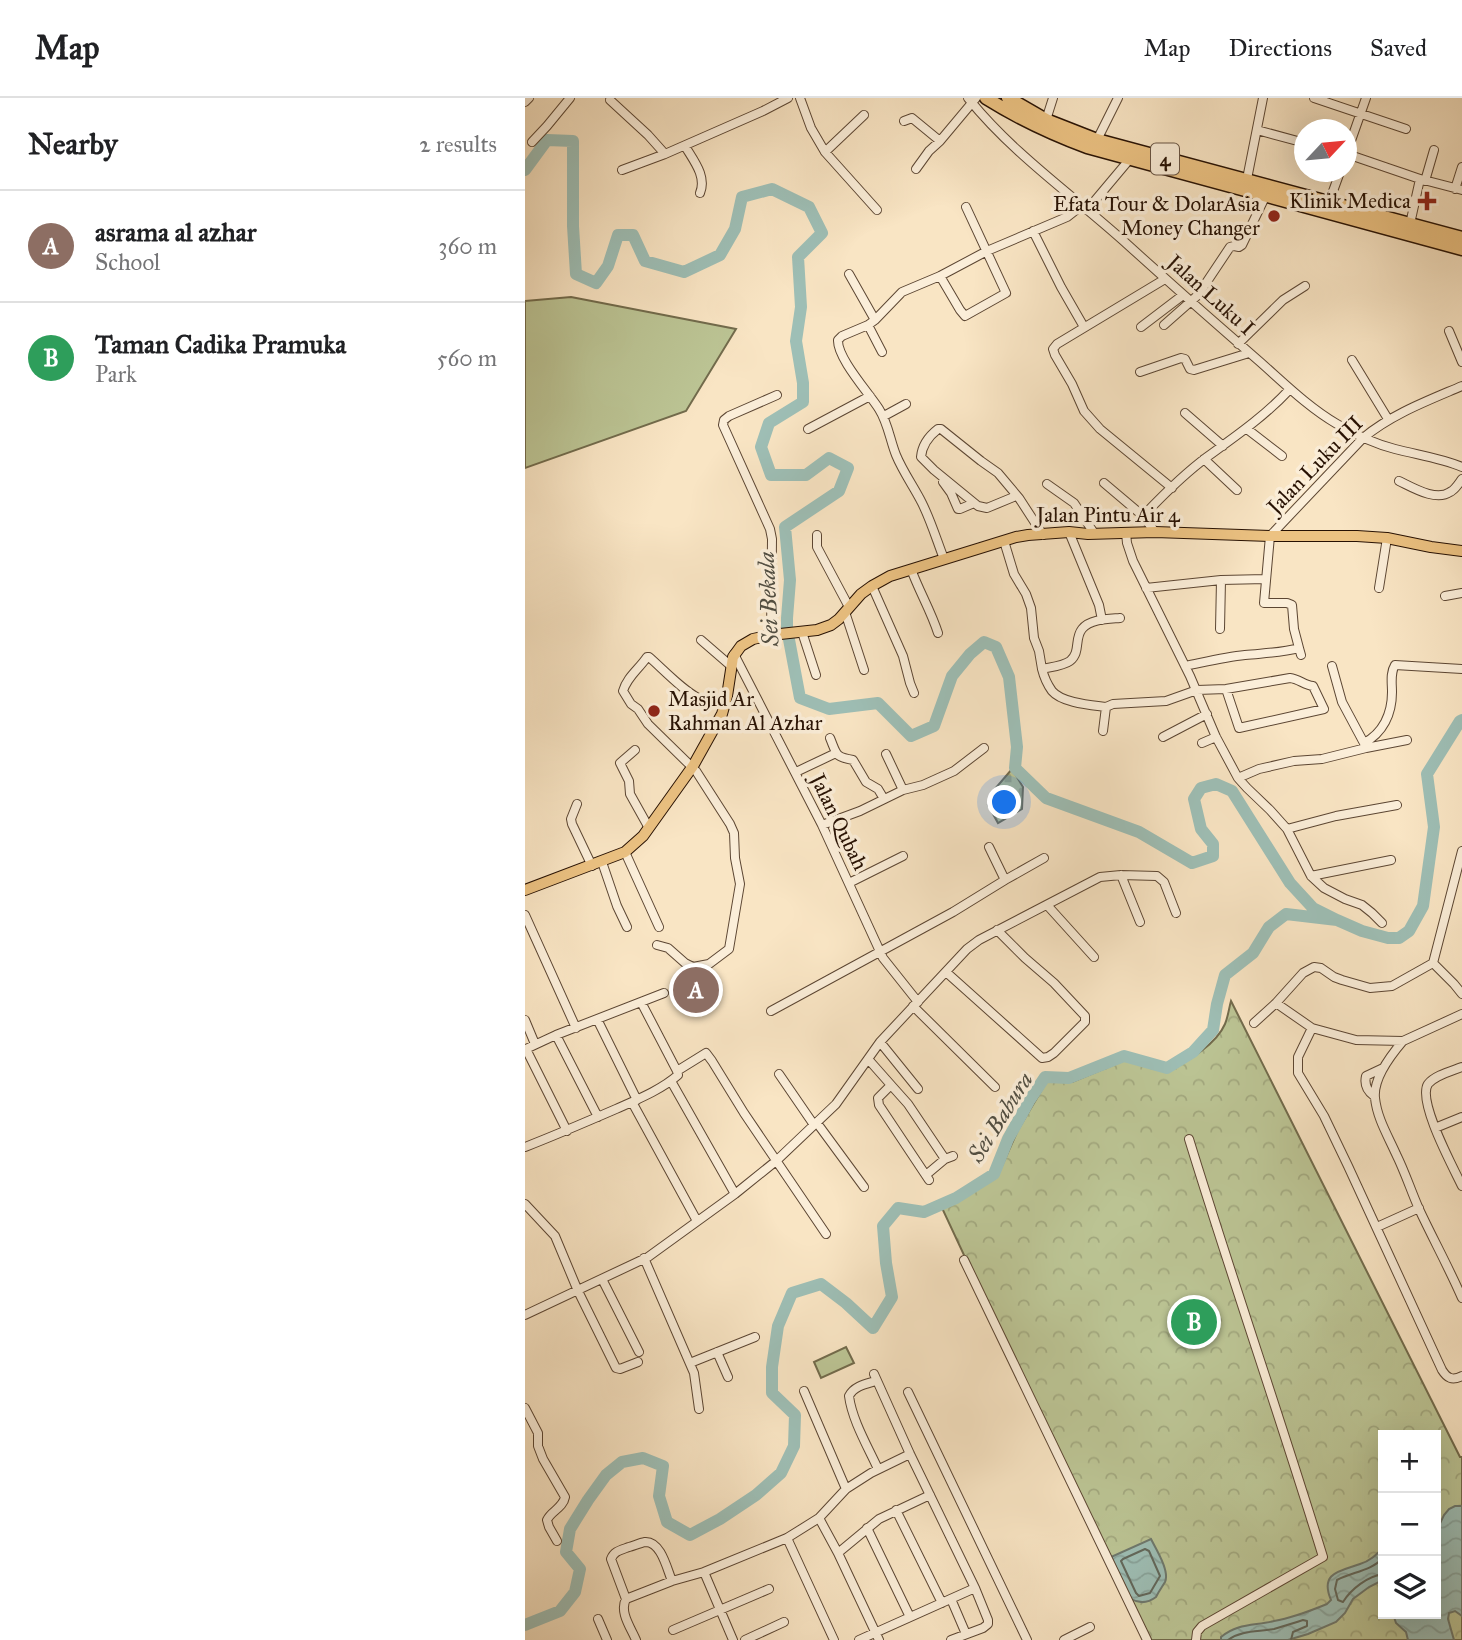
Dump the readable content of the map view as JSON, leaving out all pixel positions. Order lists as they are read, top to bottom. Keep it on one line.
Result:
{"streets":{"highway":["4"],"main road":["Jalan Pintu Air 4"],"street":["Jalan Luku I","Jalan Luku III","Jalan Qubah"]},"crossings":[["Jalan Luku I","Jalan Luku III"],["Jalan Luku III","Jalan Pintu Air 4"],["Jalan Pintu Air 4","Jalan Qubah"]],"water":["Sei Bekala","Sei Babura"],"places":{"health":["Klinik Medica"],"other":["Efata Tour & DolarAsia Money Changer","Masjid Ar Rahman Al Azhar"]},"north":"top right","page":{"header":"Map","nav":["Map","Directions","Saved"],"heading":["Nearby","2 results"],"list":[{"mark":"A","name":"asrama al azhar","note":"School","value":"360 m"},{"mark":"B","name":"Taman Cadika Pramuka","note":"Park","value":"560 m"}],"pins":["A","B"],"map_buttons":["+","−"]}}
